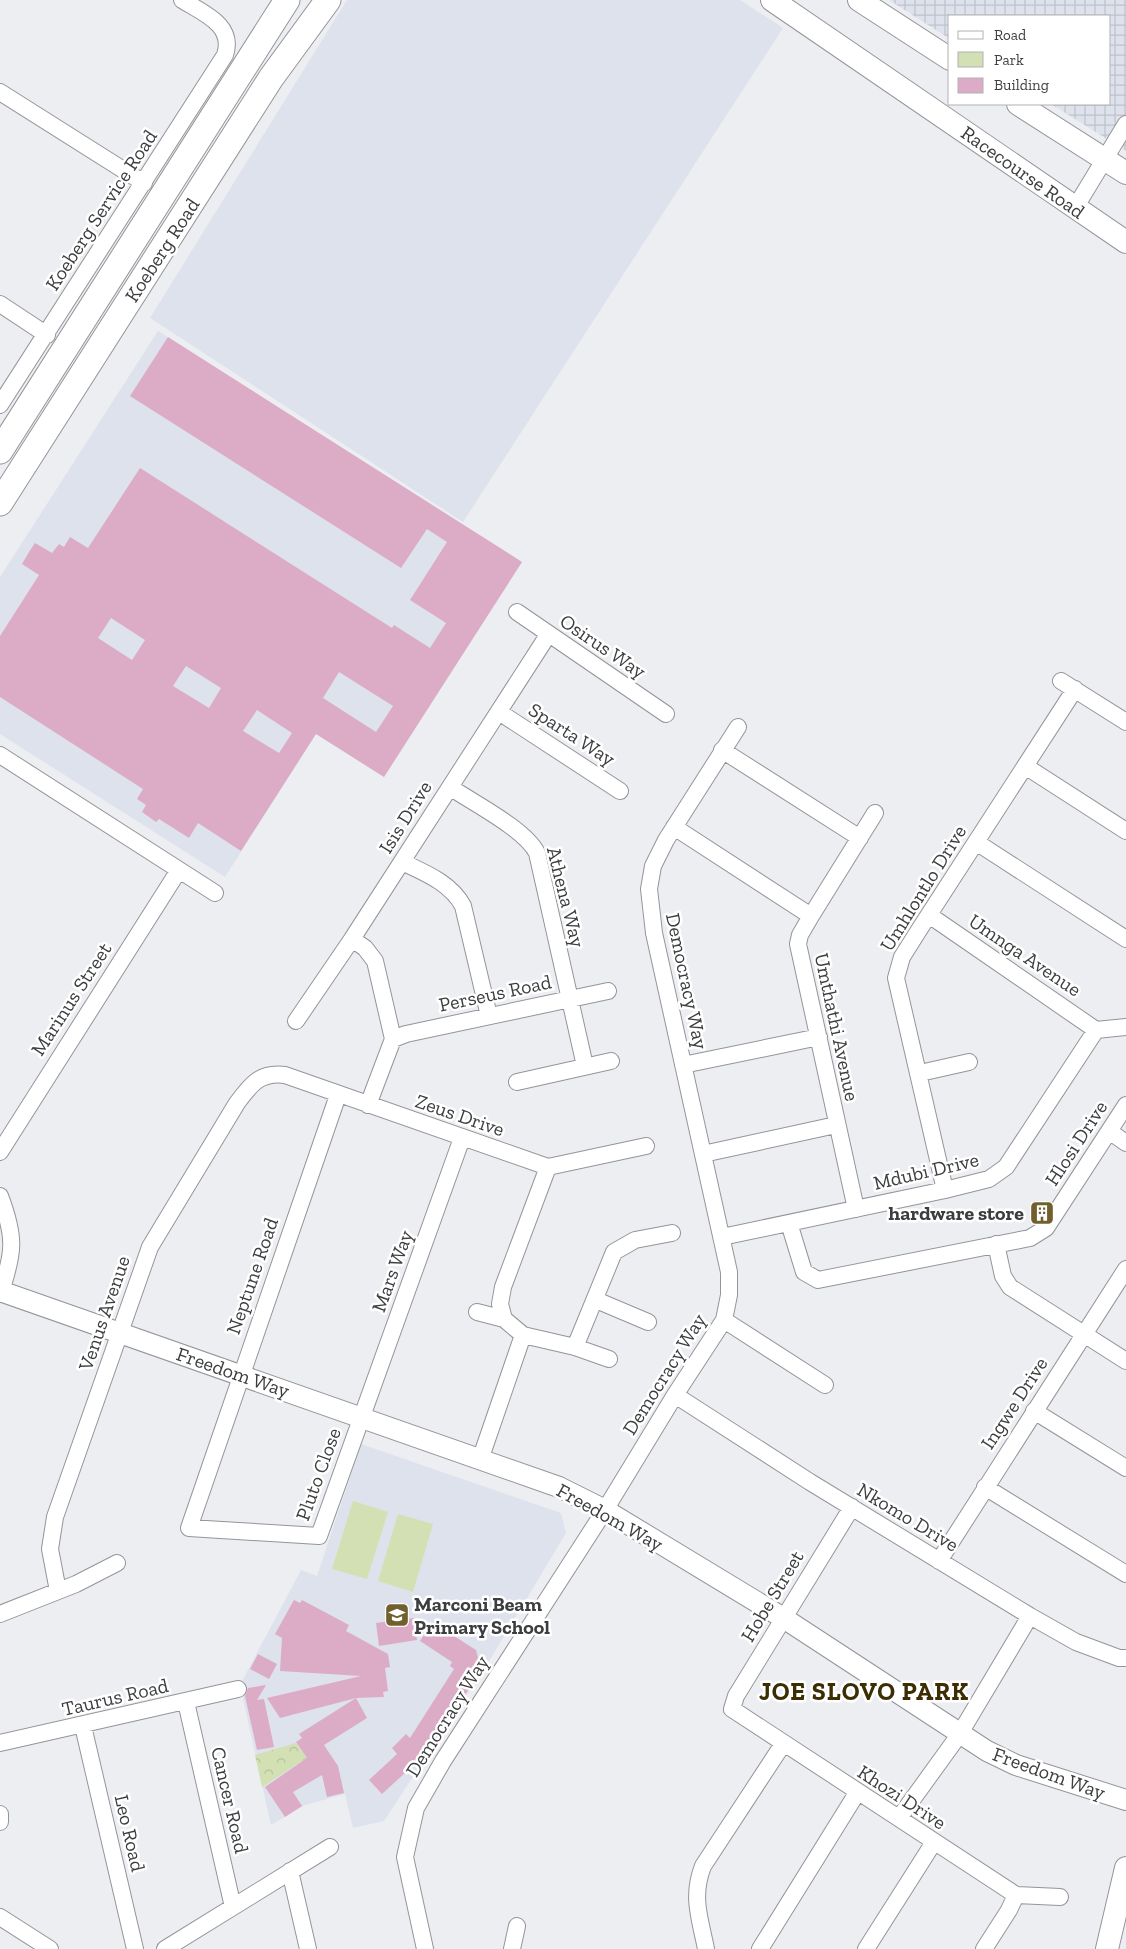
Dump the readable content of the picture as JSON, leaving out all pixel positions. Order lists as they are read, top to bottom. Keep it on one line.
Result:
{"streets":{"main road":["Racecourse Road","Koeberg Road"],"street":["Koeberg Service Road","Osirus Way","Sparta Way","Isis Drive","Umhlontlo Drive","Athena Way","Umnga Avenue","Democracy Way","Perseus Road","Marinus Street","Umthathi Avenue","Zeus Drive","Hlosi Drive","Mdubi Drive","Mars Way","Neptune Road","Venus Avenue","Freedom Way","Ingwe Drive","Pluto Close","Nkomo Drive","Hobe Street","Taurus Road","Khozi Drive","Cancer Road","Leo Road"]},"crossings":[["Osirus Way","Isis Drive"],["Sparta Way","Isis Drive"],["Isis Drive","Athena Way"],["Umhlontlo Drive","Umnga Avenue"],["Umhlontlo Drive","Mdubi Drive"],["Athena Way","Perseus Road"],["Umnga Avenue","Mdubi Drive"],["Democracy Way","Mdubi Drive"],["Democracy Way","Freedom Way"],["Democracy Way","Nkomo Drive"],["Umthathi Avenue","Mdubi Drive"],["Zeus Drive","Mars Way"],["Zeus Drive","Neptune Road"],["Zeus Drive","Venus Avenue"],["Hlosi Drive","Mdubi Drive"],["Mars Way","Freedom Way"],["Mars Way","Pluto Close"],["Neptune Road","Freedom Way"],["Neptune Road","Pluto Close"],["Venus Avenue","Freedom Way"],["Freedom Way","Pluto Close"],["Freedom Way","Hobe Street"],["Ingwe Drive","Nkomo Drive"],["Nkomo Drive","Hobe Street"],["Hobe Street","Khozi Drive"],["Taurus Road","Cancer Road"],["Taurus Road","Leo Road"]],"districts":["JOE SLOVO PARK"],"places":{"building":["hardware store"],"school or university":["Marconi Beam Primary School"]},"legend":["Road","Park","Building"]}
